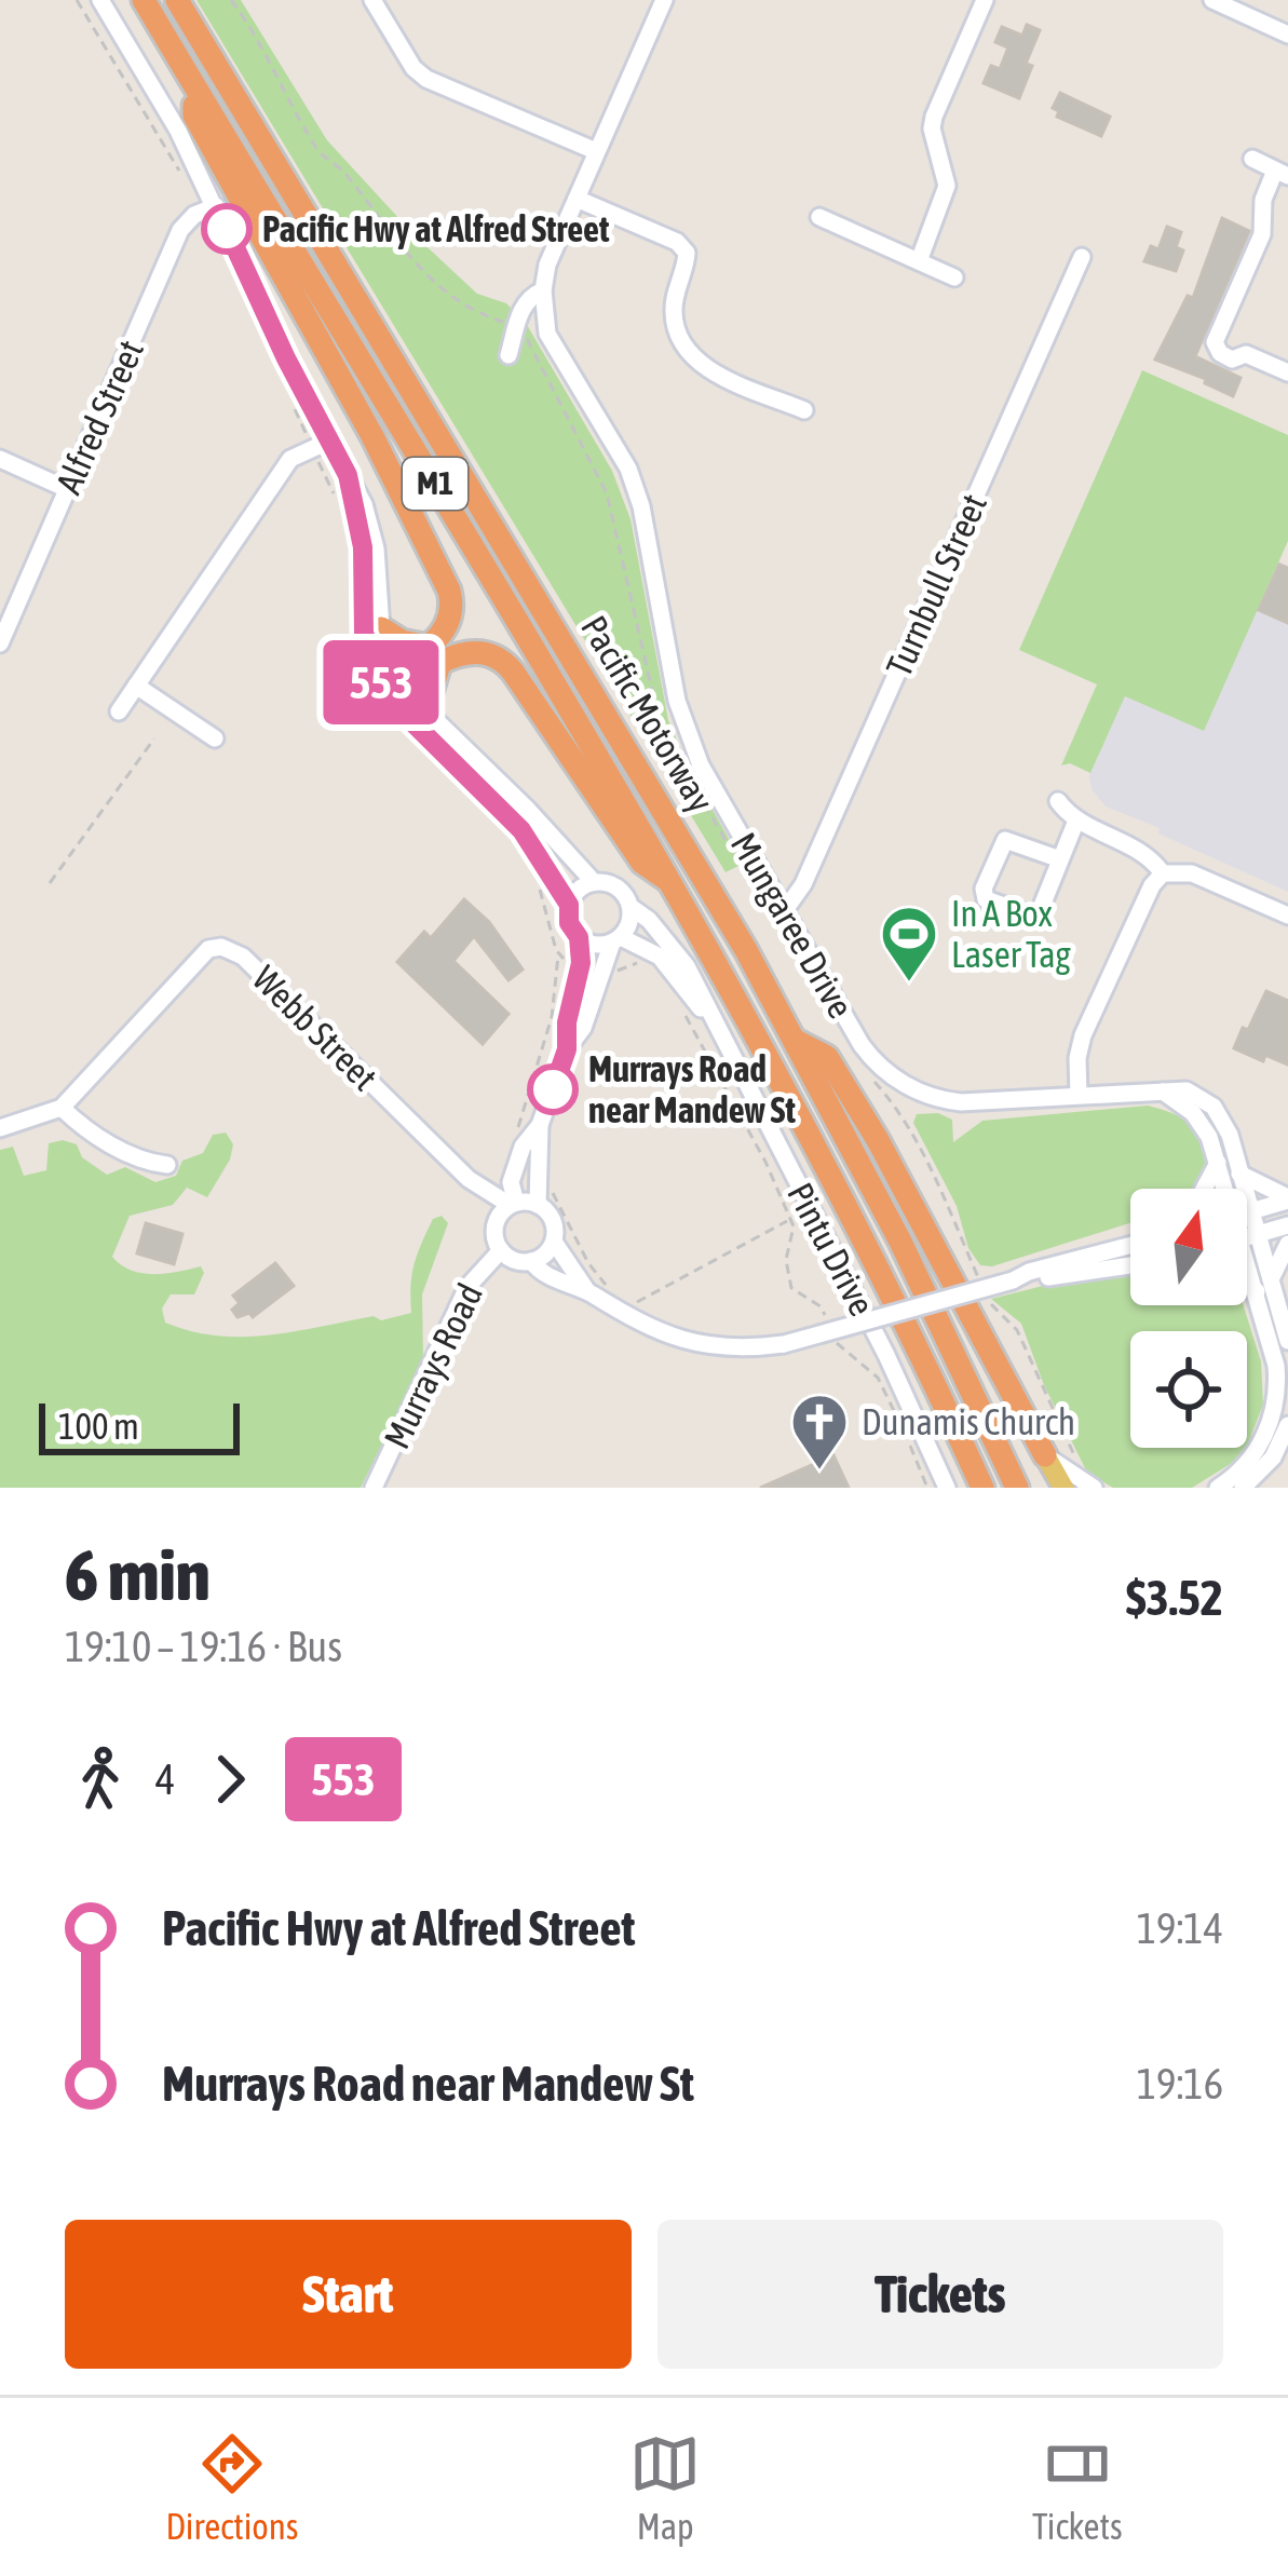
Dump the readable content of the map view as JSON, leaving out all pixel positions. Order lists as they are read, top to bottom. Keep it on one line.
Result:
{"streets":{"highway":["M1","Pacific Motorway"],"street":["Alfred Street","Turnbull Street","Mungaree Drive","Webb Street","Pintu Drive","Murrays Road"]},"crossings":[["Turnbull Street","Mungaree Drive"],["Webb Street","Murrays Road"]],"places":{"other":["Pacific Hwy at Alfred Street","Murrays Road near Mandew St"],"sports":["In A Box Laser Tag"],"church":["Dunamis Church"]},"lines":["bus line 553"],"scale_bar":"100 m","north":"top","page":{"on_map":"553","scale":"100 m","heading":["6 min","19:10 – 19:16 · Bus","$3.52"],"legs":["4","553"],"list":[{"name":"Pacific Hwy at Alfred Street","value":"19:14"},{"name":"Murrays Road near Mandew St","value":"19:16"}],"buttons":["Start","Tickets"],"tabs":["Directions","Map","Tickets"]}}
